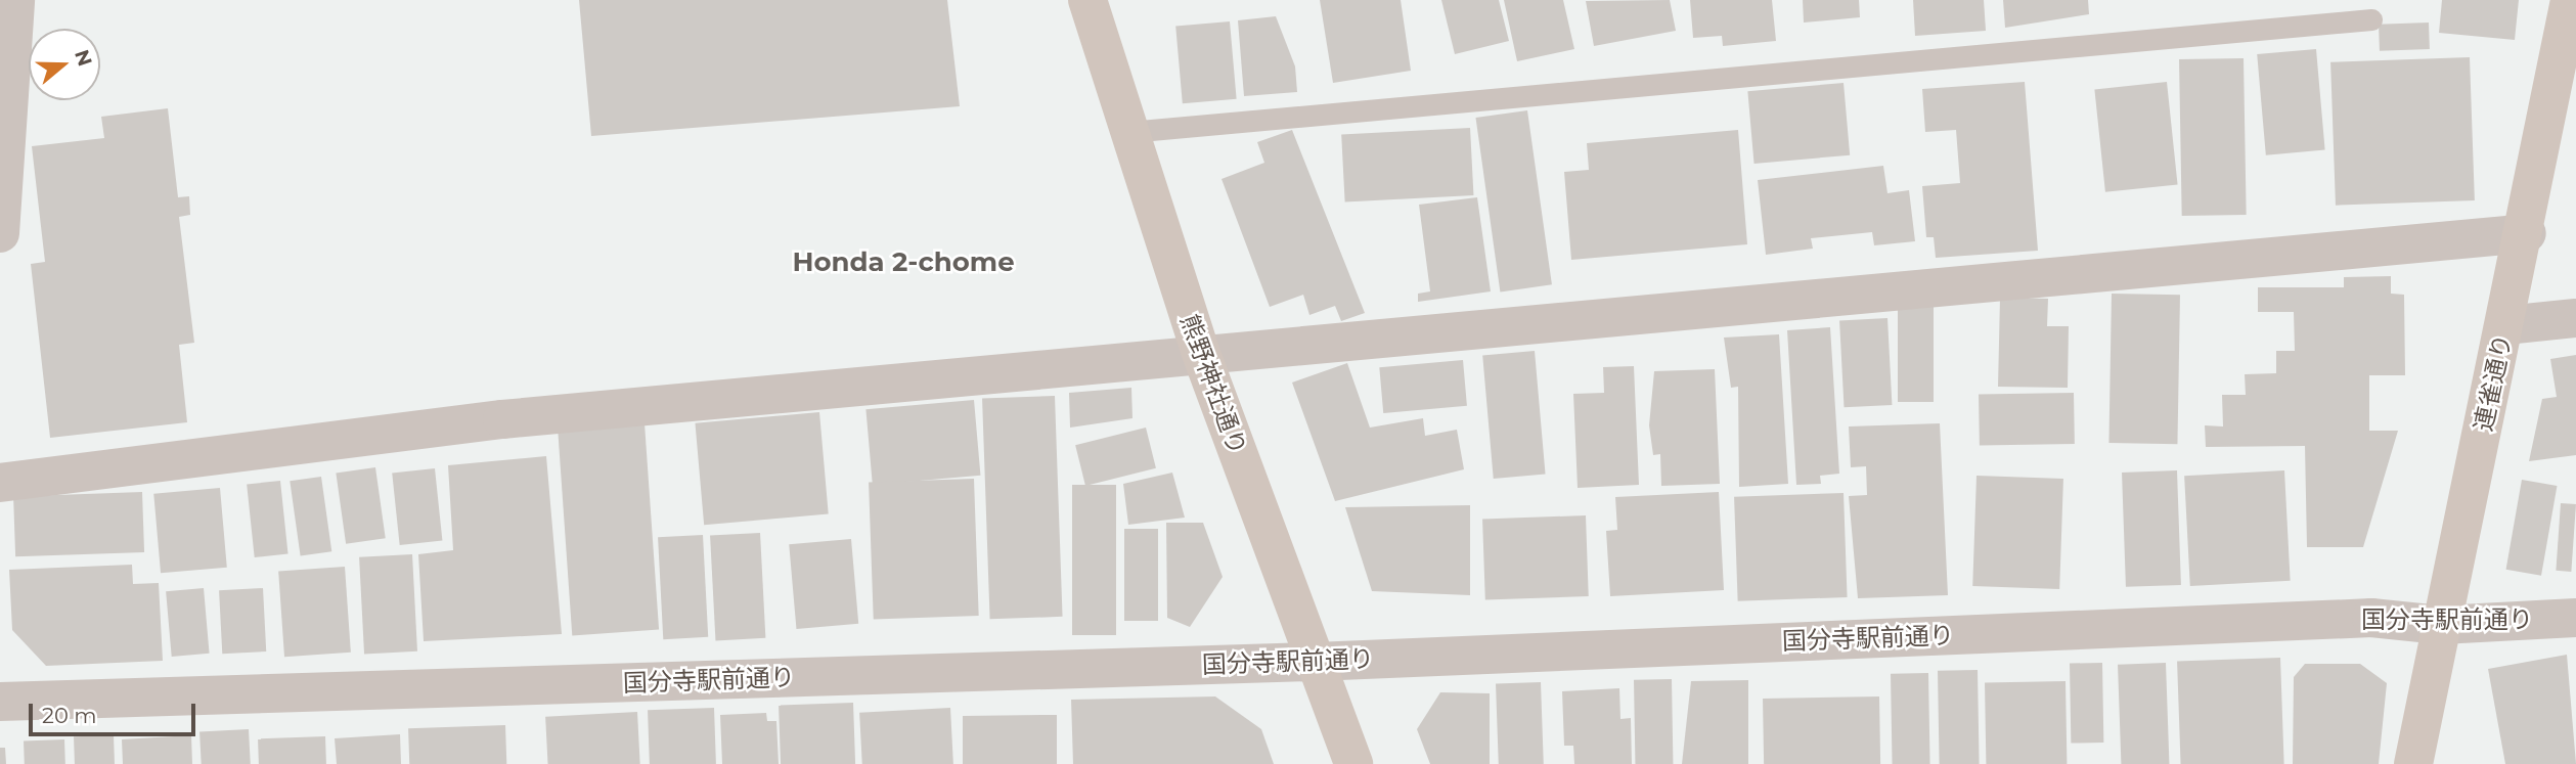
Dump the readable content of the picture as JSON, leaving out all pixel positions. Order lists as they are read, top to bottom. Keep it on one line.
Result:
{"streets":{"main road":["連雀通り","熊野神社通り"],"street":["国分寺駅前通り"]},"crossings":[["連雀通り","国分寺駅前通り"],["熊野神社通り","国分寺駅前通り"]],"districts":["Honda 2-chome"],"scale_bar":"20 m","north":"right"}
